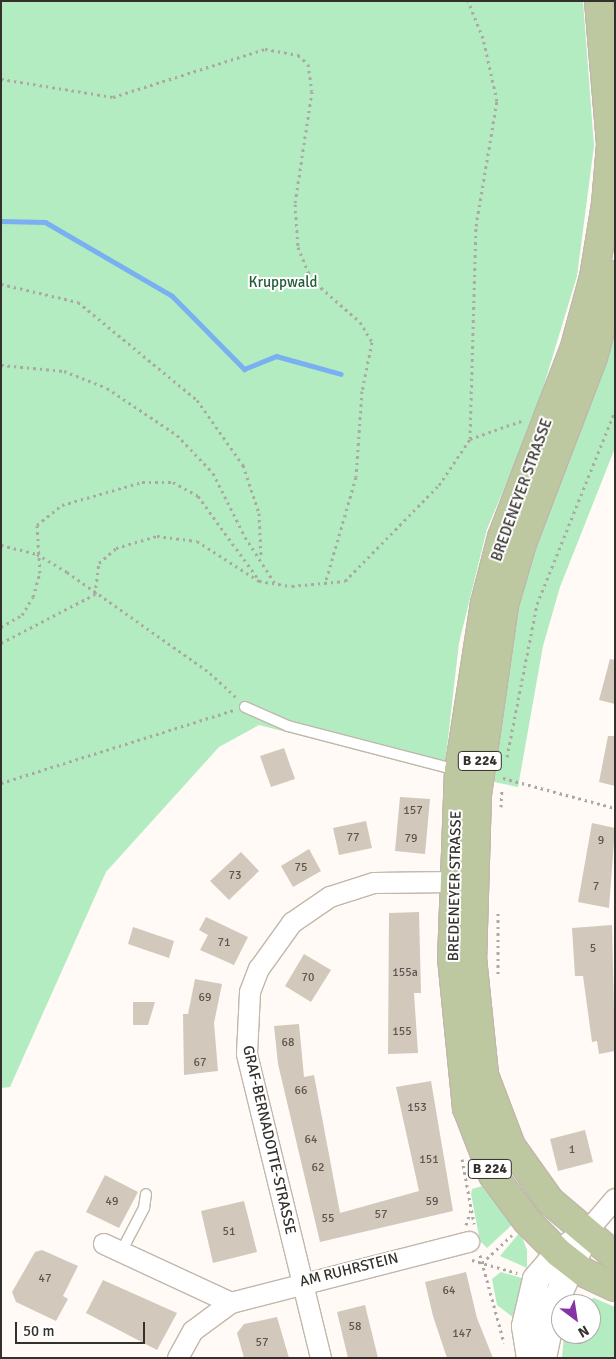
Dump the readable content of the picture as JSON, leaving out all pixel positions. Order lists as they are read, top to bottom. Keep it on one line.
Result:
{"streets":{"main road":["BREDENEYER STRASSE","B 224"],"street":["GRAF-BERNADOTTE-STRASSE","AM RUHRSTEIN"]},"crossings":[["BREDENEYER STRASSE","B 224"],["BREDENEYER STRASSE","GRAF-BERNADOTTE-STRASSE"],["GRAF-BERNADOTTE-STRASSE","AM RUHRSTEIN"]],"parks":["Kruppwald"],"house_numbers":["157","77","79","9","75","73","7","71","5","155a","70","69","155","68","67","66","153","64","1","151","62","49","59","57","55","51","47","64","58","147","57"],"scale_bar":"50 m","north":"bottom right"}
